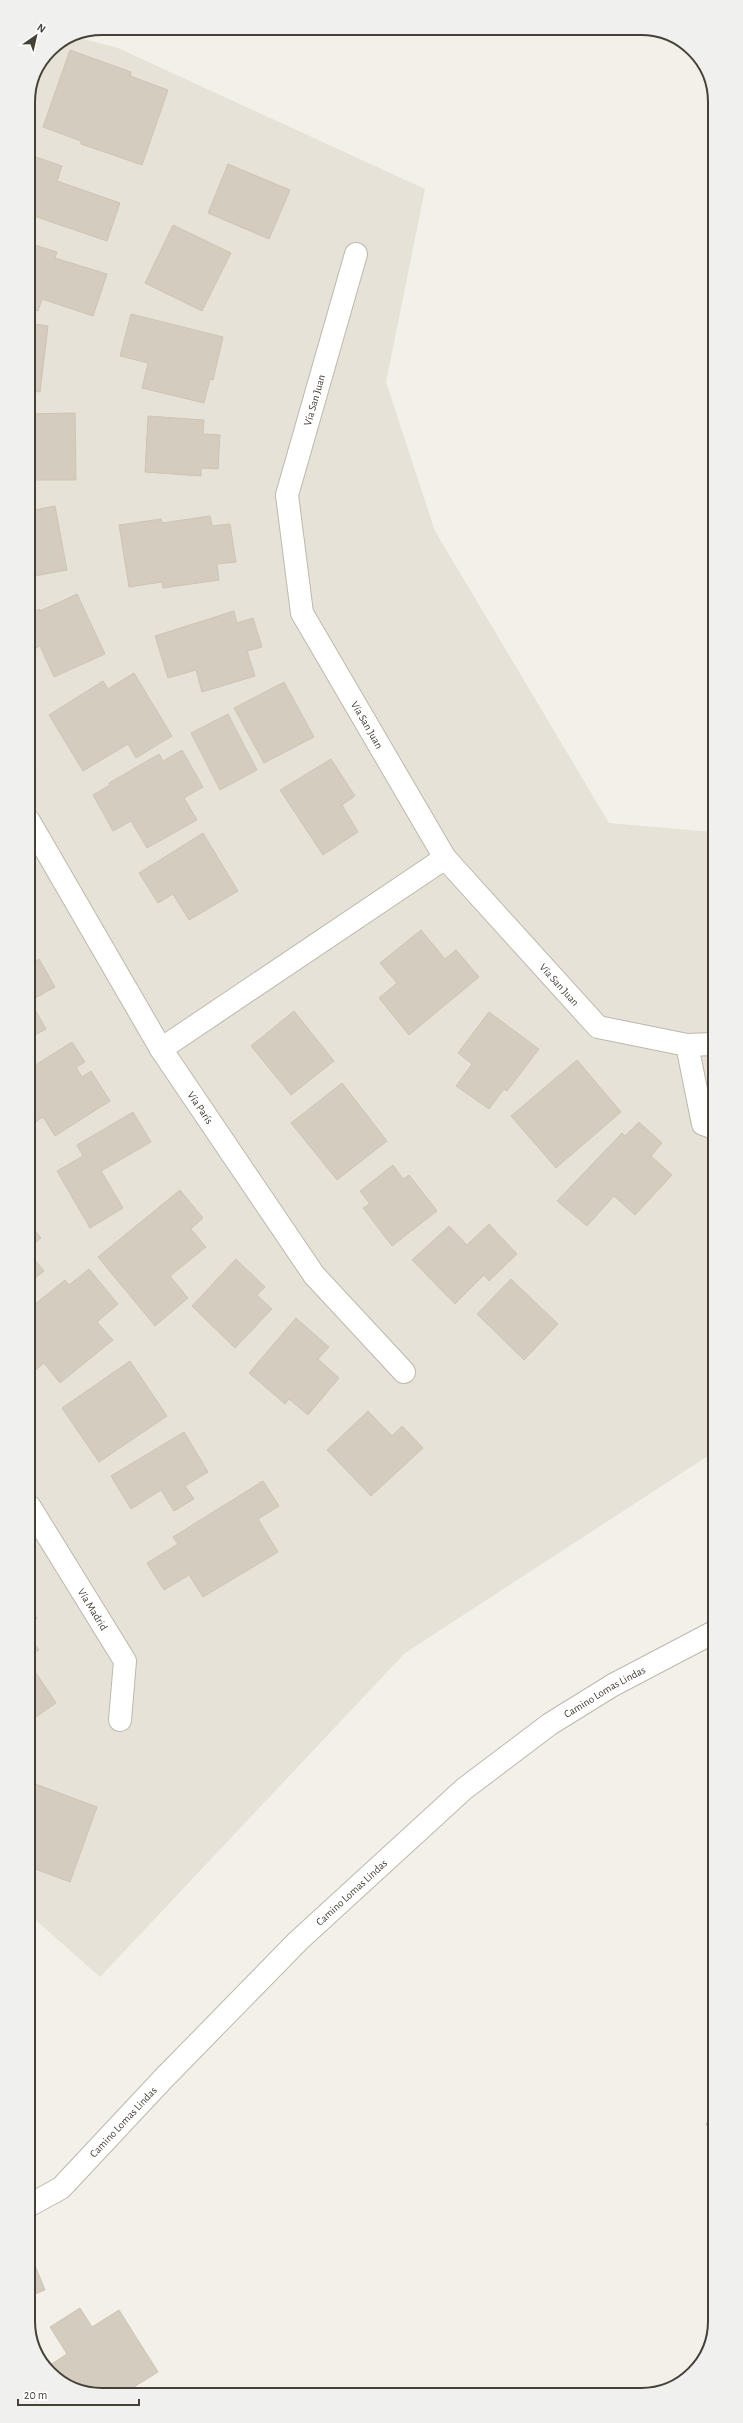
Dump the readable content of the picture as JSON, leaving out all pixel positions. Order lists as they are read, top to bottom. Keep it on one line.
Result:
{"streets":{"street":["Vía San Juan","Vía París","Vía Madrid","Camino Lomas Lindas"]},"scale_bar":"20 m","north":"top right"}
